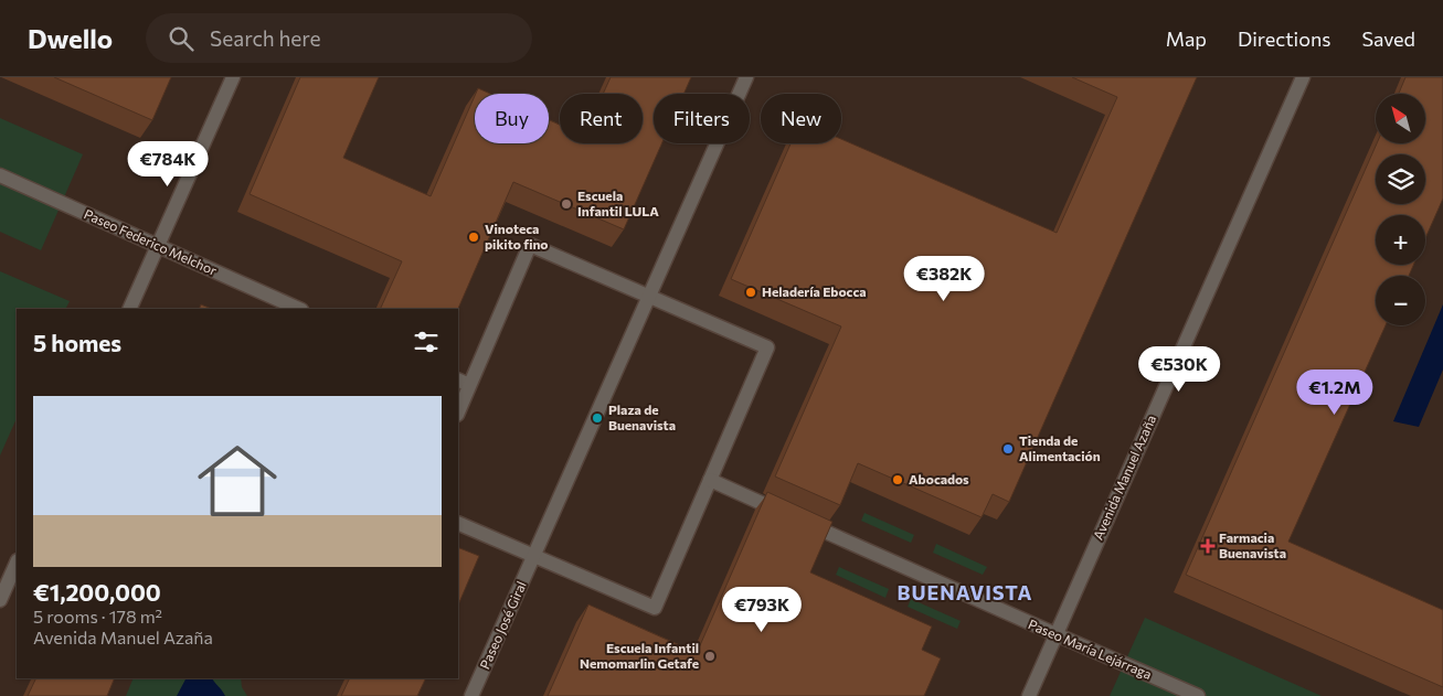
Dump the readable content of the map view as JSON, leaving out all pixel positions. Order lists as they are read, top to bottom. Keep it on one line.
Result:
{"streets":{"street":["Paseo Federico Melchor","Avenida Manuel Azaña","Paseo José Giral","Paseo María Lejárraga"]},"crossings":[["Avenida Manuel Azaña","Paseo María Lejárraga"]],"districts":["BUENAVISTA"],"places":{"other":["Escuela Infantil LULA","Vinoteca pikito fino","Heladería Ebocca","Plaza de Buenavista","Tienda de Alimentación","Abocados","Escuela Infantil Nemomarlin Getafe"],"health":["Farmacia Buenavista"]},"north":"top left","page":{"header":"Dwello","search":"Search here","nav":["Map","Directions","Saved"],"map_buttons":["+","−"],"chip":["Buy","Rent","Filters","New"],"price":["€784K","€382K","€530K","€1.2M","€793K"],"heading":"5 homes","list":[{"name":"€1,200,000","note":"5 rooms · 178 m² · Avenida Manuel Azaña"}]}}
